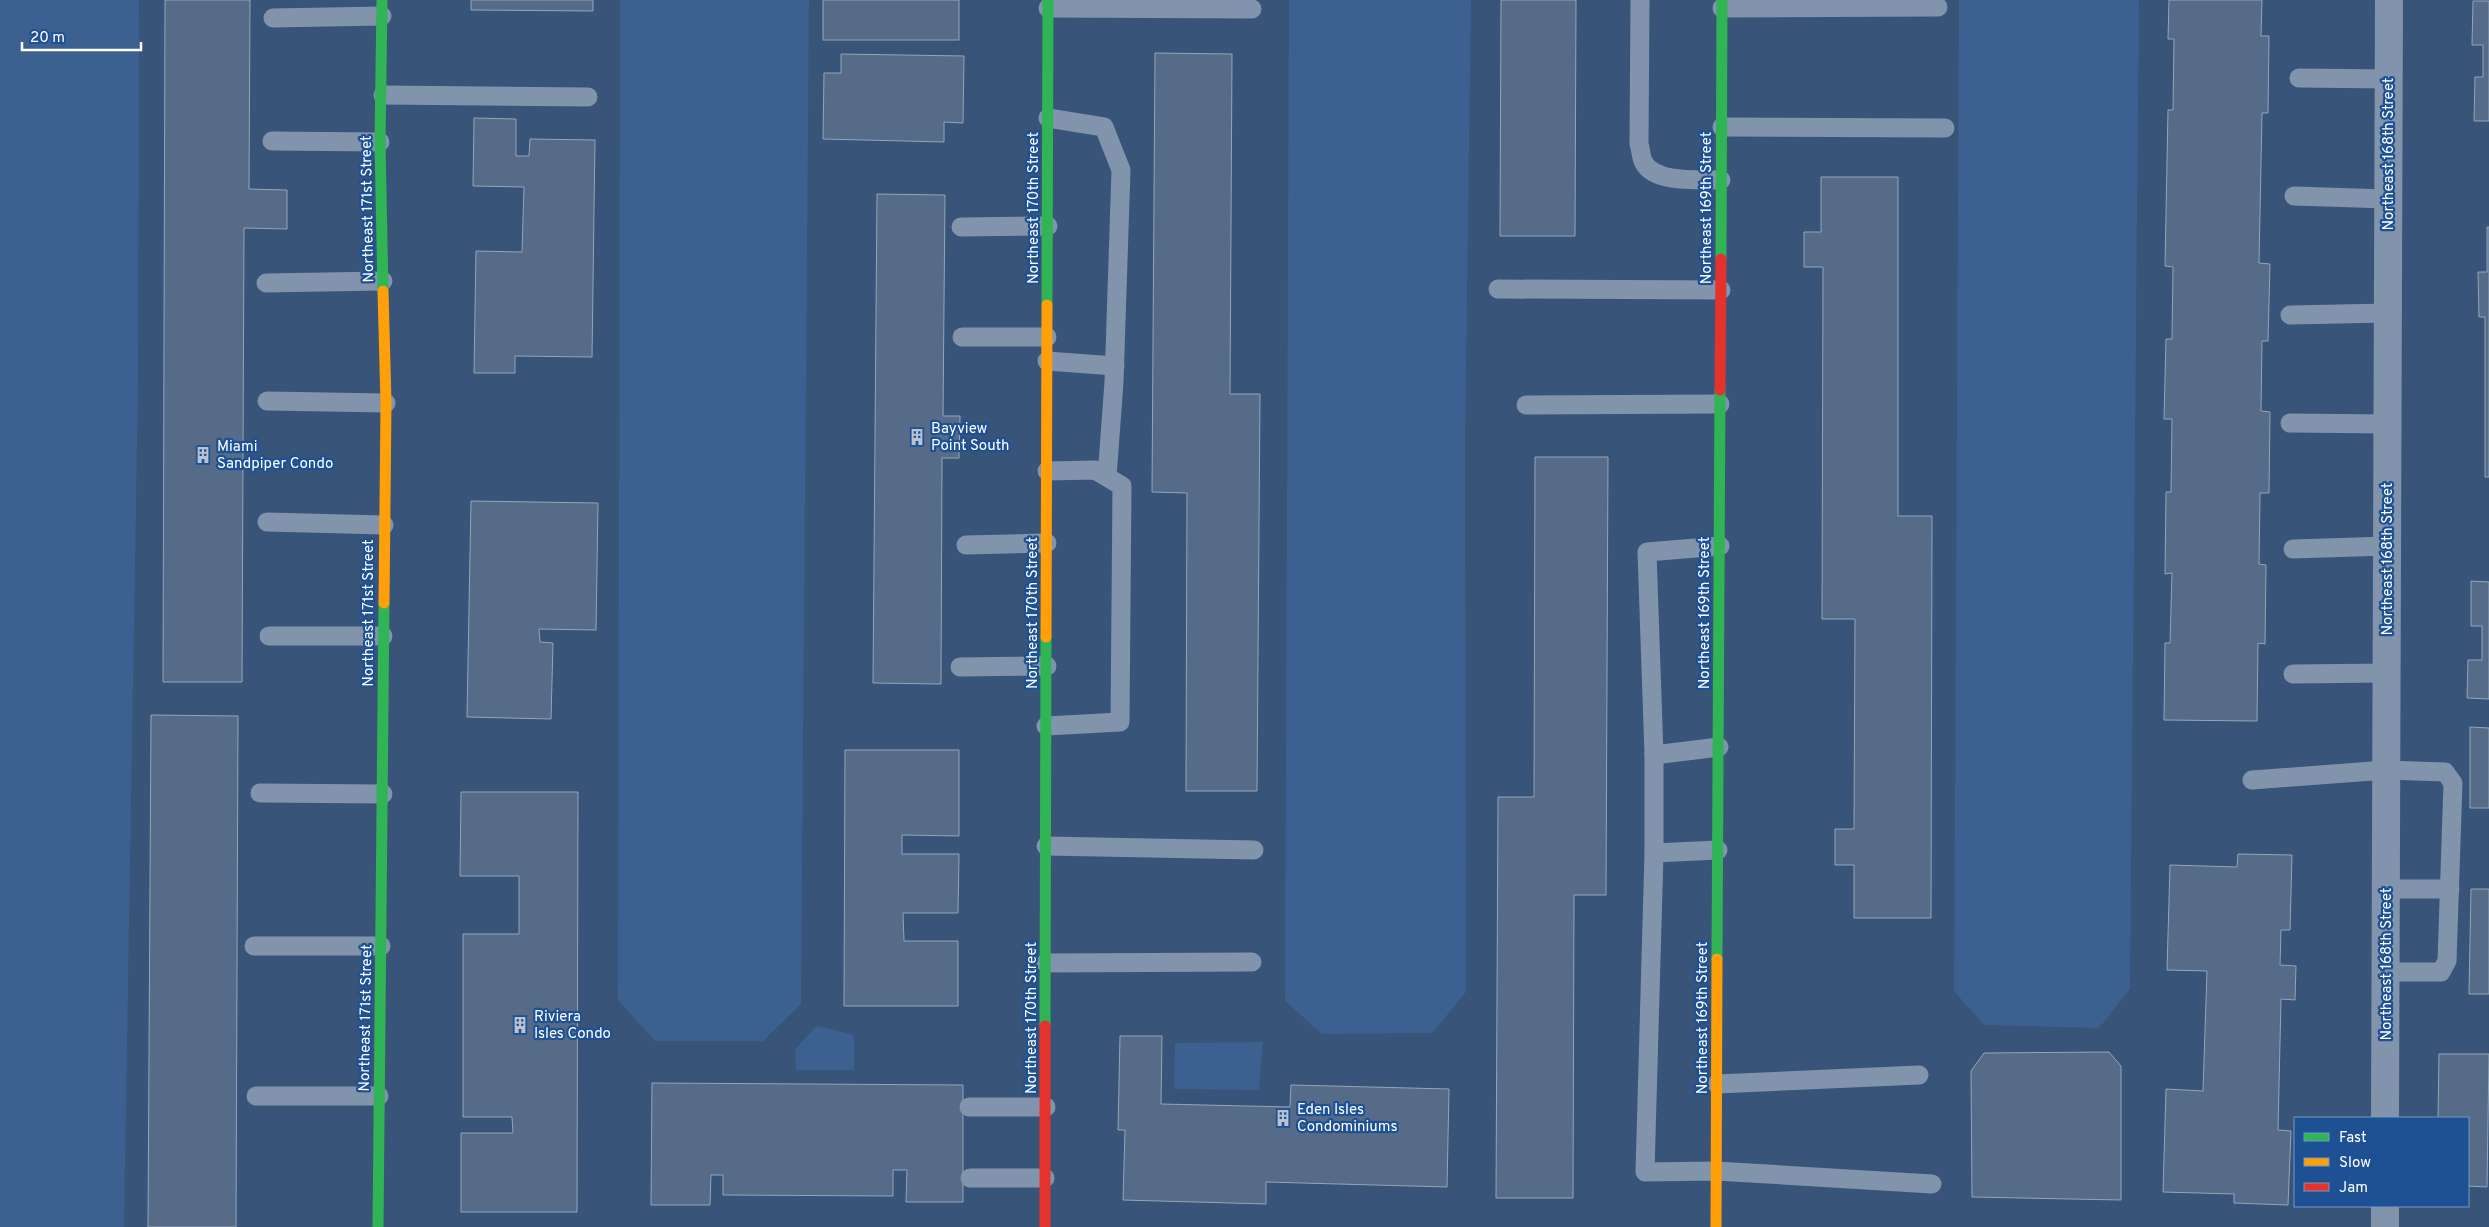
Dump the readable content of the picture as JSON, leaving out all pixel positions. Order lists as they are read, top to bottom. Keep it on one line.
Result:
{"streets":{"street":["Northeast 168th Street","Northeast 170th Street","Northeast 169th Street","Northeast 171st Street"]},"places":{"building":["Bayview Point South","Miami Sandpiper Condo","Riviera Isles Condo","Eden Isles Condominiums"]},"legend":["Fast","Slow","Jam"],"scale_bar":"20 m"}
